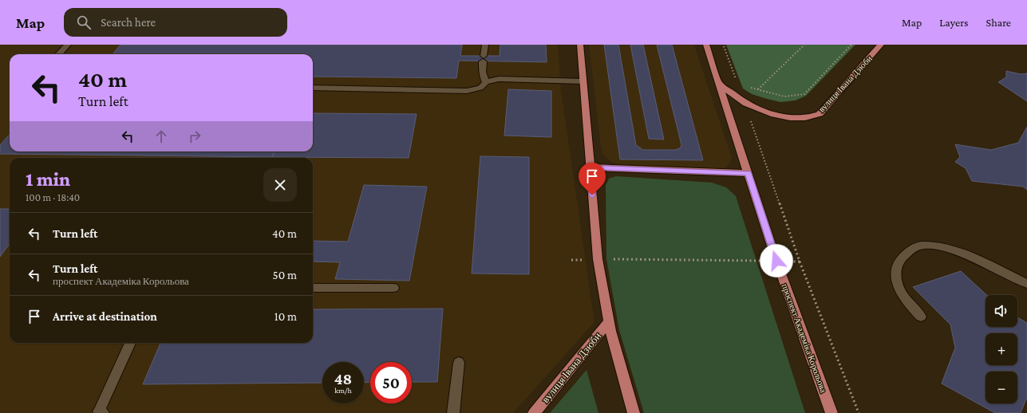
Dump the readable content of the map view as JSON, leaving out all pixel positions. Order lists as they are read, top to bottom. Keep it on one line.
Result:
{"streets":{"main road":["вулиця Івана Дзюби","проспект Академіка Корольова"]},"crossings":[["вулиця Івана Дзюби","проспект Академіка Корольова"]],"page":{"header":"Map","search":"Search here","nav":["Map","Layers","Share"],"turn":["40 m","Turn left"],"heading":["1 min","100 m · 18:40"],"list":[{"name":"Turn left","value":"40 m"},{"name":"Turn left","note":"проспект Академіка Корольова","value":"50 m"},{"name":"Arrive at destination","value":"10 m"}],"map_buttons":["+","−"],"speed":"48 km/h","limit":"50"}}
